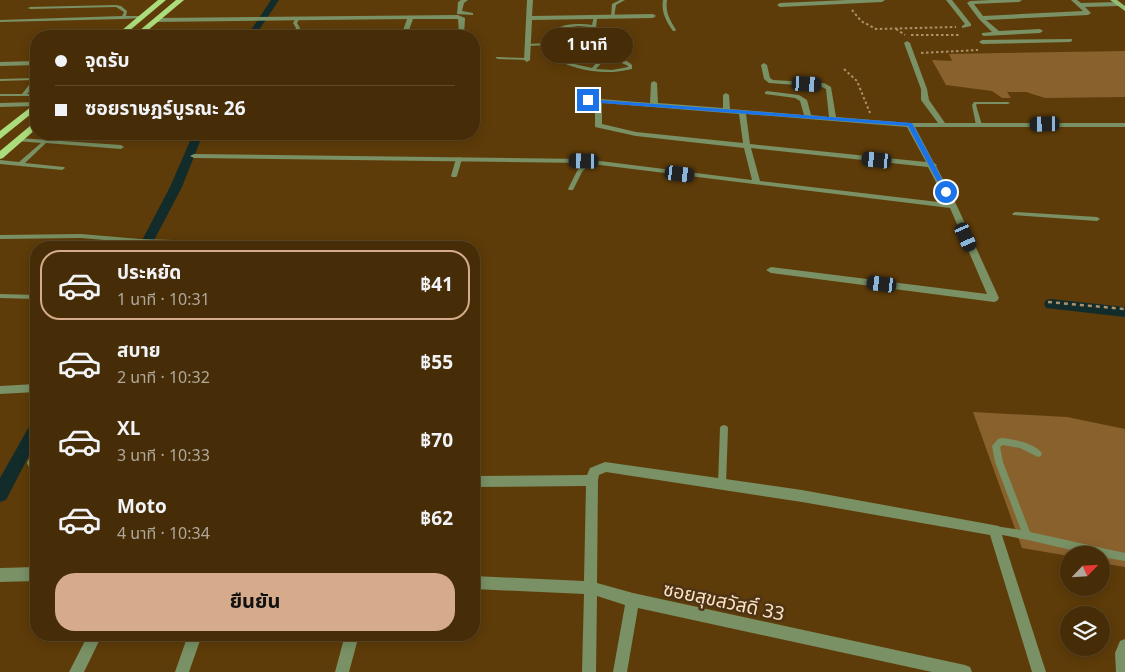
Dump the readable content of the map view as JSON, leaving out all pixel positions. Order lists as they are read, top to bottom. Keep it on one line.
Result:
{"streets":{"street":["ซอยสุขสวัสดิ์ 33"]},"north":"top right","page":{"bubble":"1 นาที","banner":["จุดรับ","ซอยราษฎร์บูรณะ 26"],"list":[{"name":"ประหยัด","note":"1 นาที · 10:31","value":"฿41"},{"name":"สบาย","note":"2 นาที · 10:32","value":"฿55"},{"name":"XL","note":"3 นาที · 10:33","value":"฿70"},{"name":"Moto","note":"4 นาที · 10:34","value":"฿62"}],"buttons":"ยืนยัน"}}
